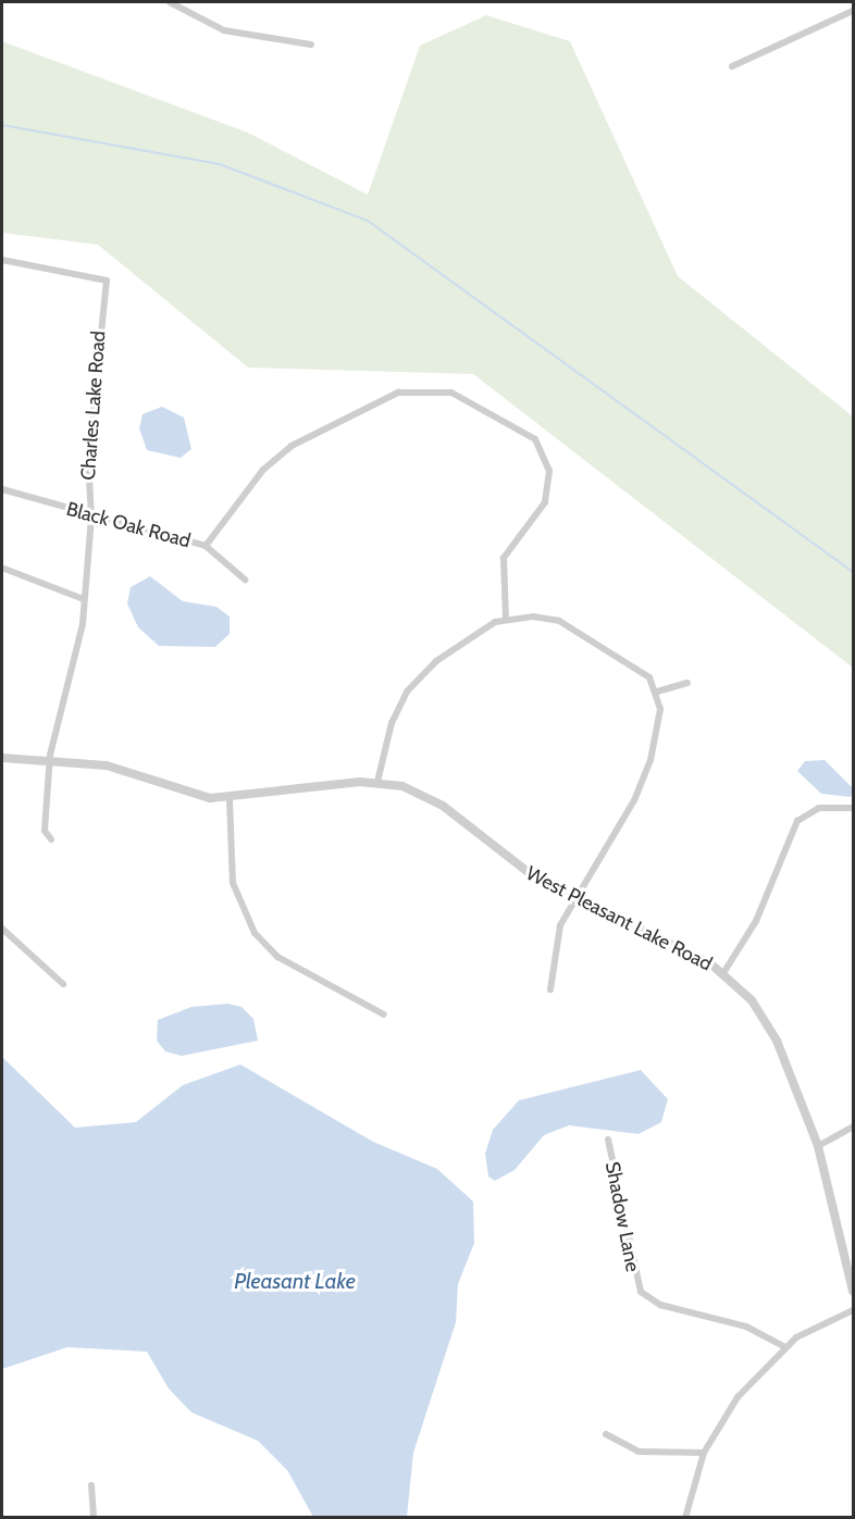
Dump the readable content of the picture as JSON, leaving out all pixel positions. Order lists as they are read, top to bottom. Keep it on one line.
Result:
{"streets":{"street":["Charles Lake Road","Black Oak Road","West Pleasant Lake Road","Shadow Lane"]},"crossings":[["Charles Lake Road","Black Oak Road"],["Charles Lake Road","West Pleasant Lake Road"]],"water":["Pleasant Lake"]}
